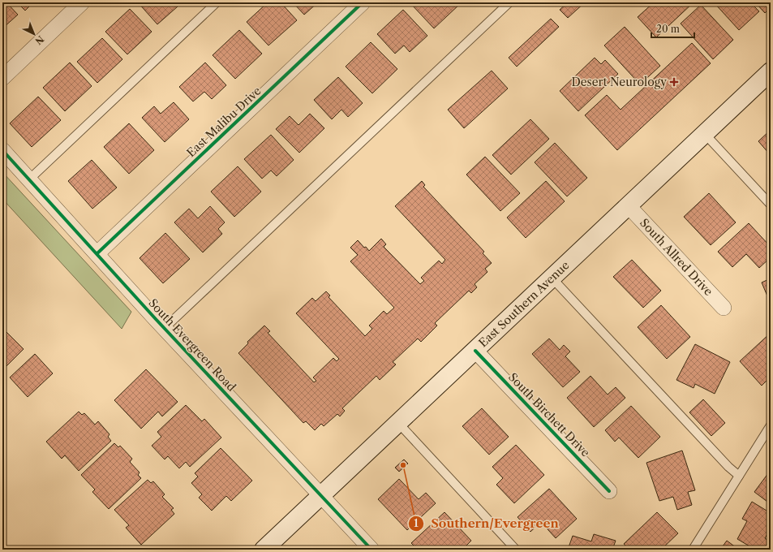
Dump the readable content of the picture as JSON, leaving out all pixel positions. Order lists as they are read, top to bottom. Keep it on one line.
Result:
{"streets":{"main road":["East Southern Avenue"],"street":["East Malibu Drive","South Allred Drive","South Evergreen Road","South Birchett Drive"]},"crossings":[["East Malibu Drive","South Evergreen Road"],["South Allred Drive","East Southern Avenue"],["East Southern Avenue","South Evergreen Road"],["East Southern Avenue","South Birchett Drive"]],"places":{"health":["Desert Neurology"],"other":["Southern/Evergreen"]},"scale_bar":"20 m","north":"bottom right"}
